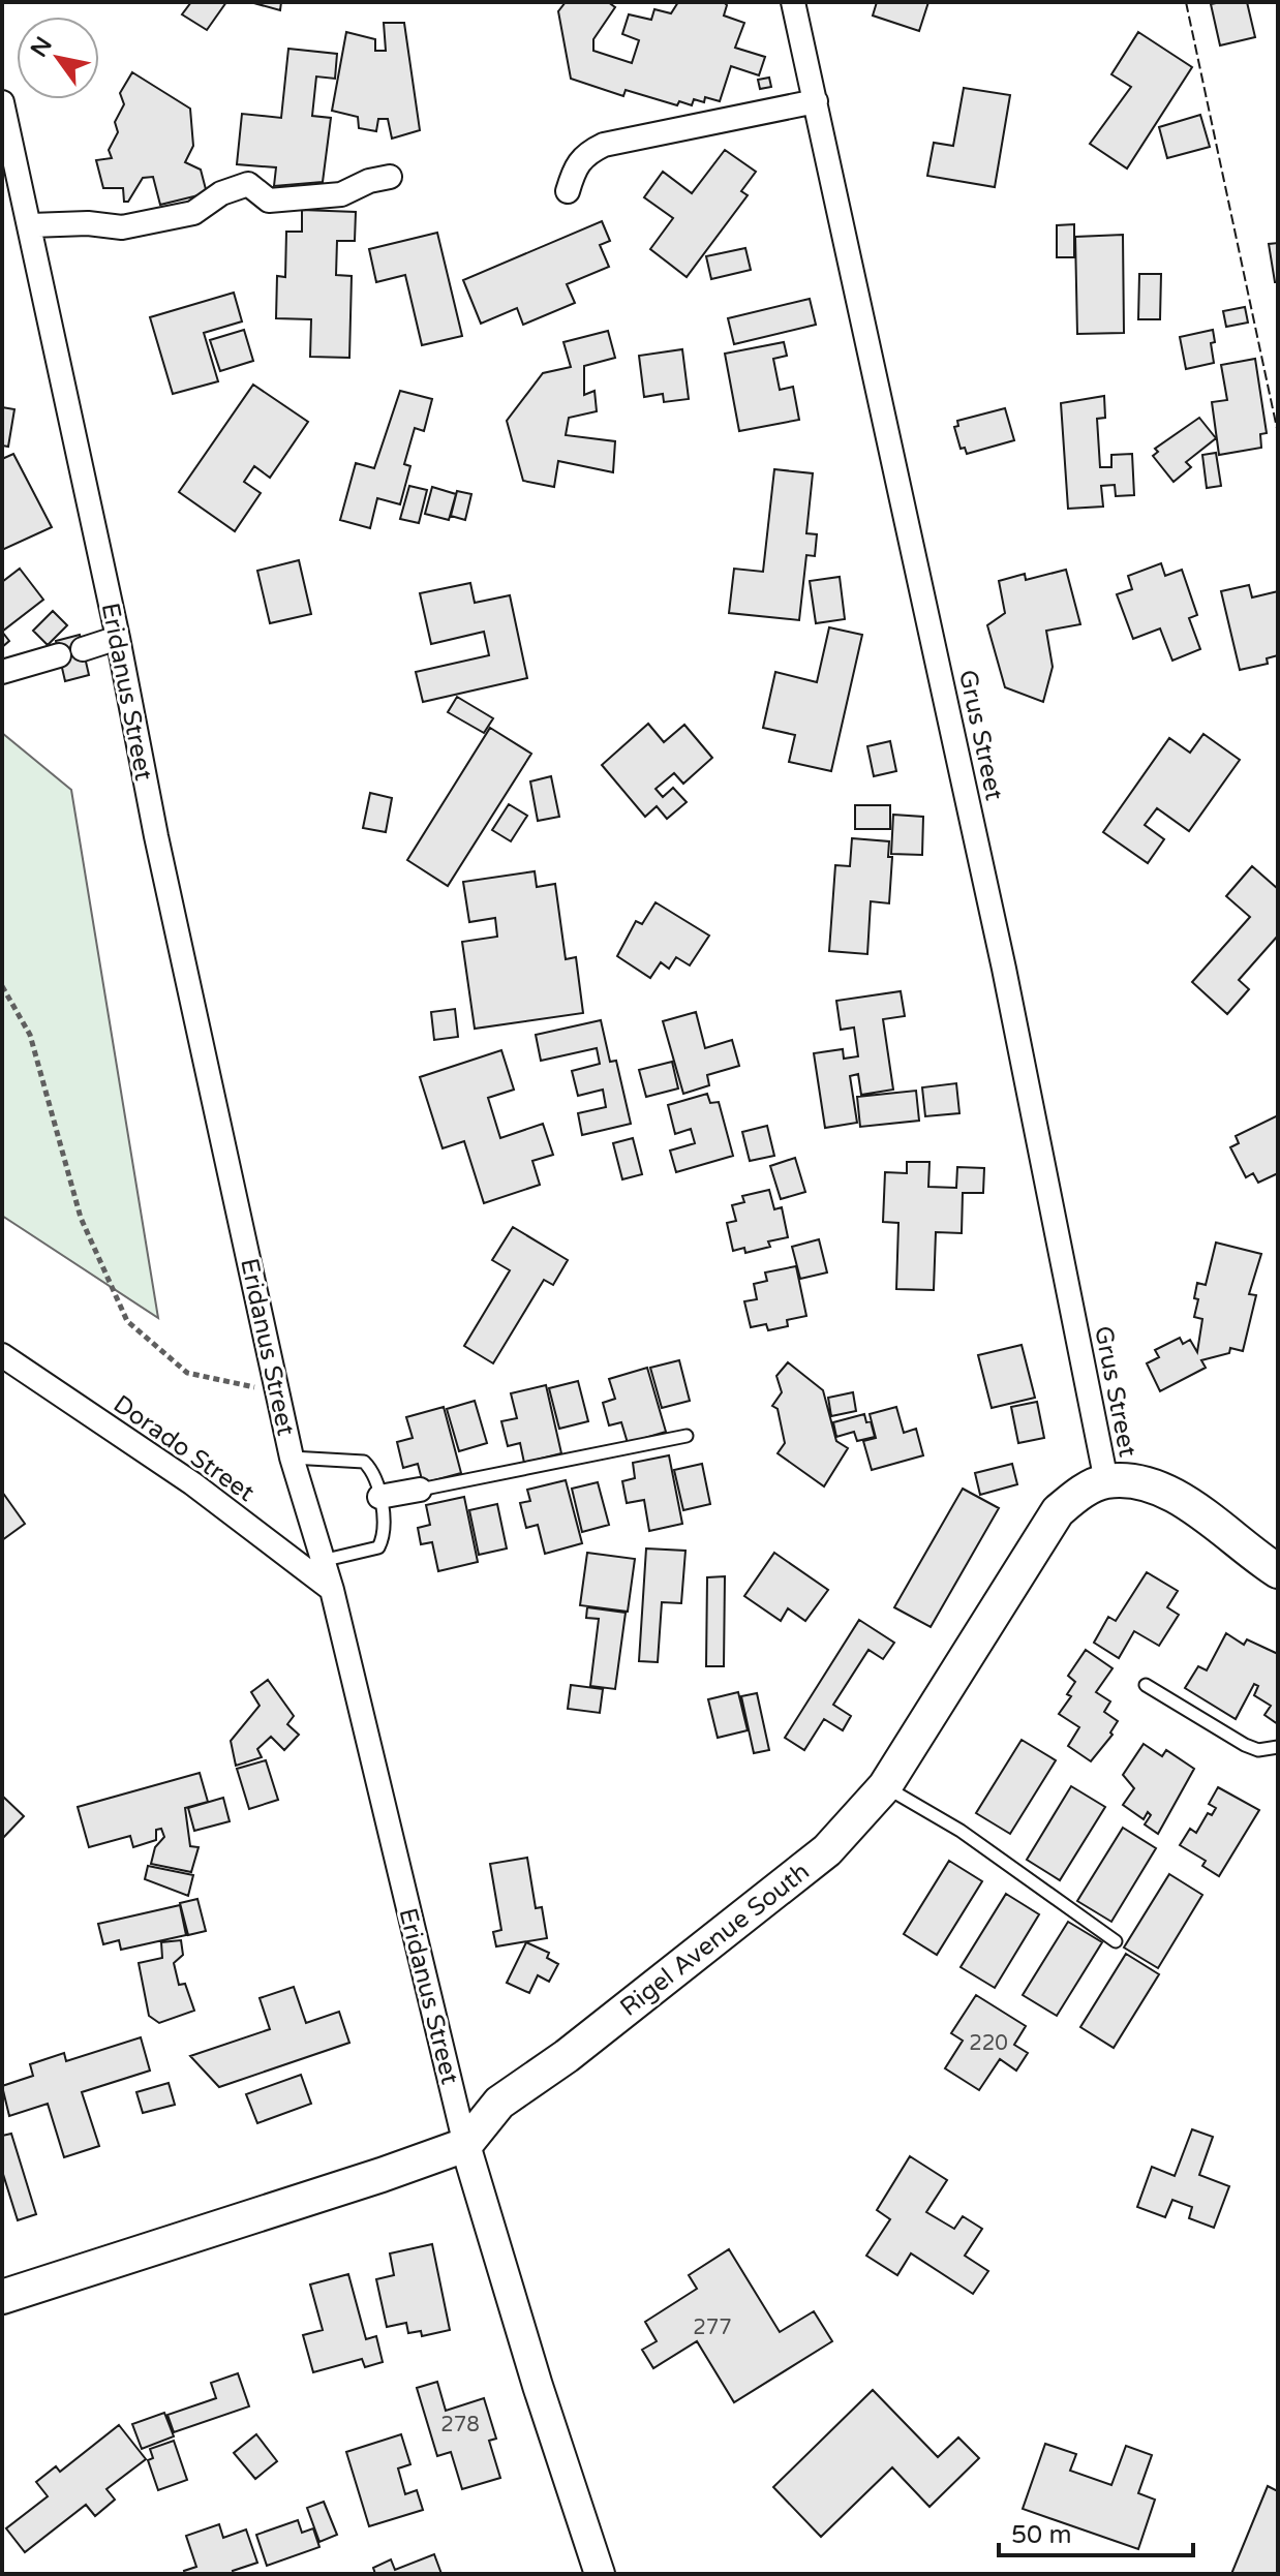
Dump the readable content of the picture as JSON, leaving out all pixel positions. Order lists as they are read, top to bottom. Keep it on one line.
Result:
{"streets":{"main road":["Rigel Avenue South"],"street":["Eridanus Street","Grus Street","Dorado Street"]},"crossings":[["Eridanus Street","Dorado Street"],["Eridanus Street","Rigel Avenue South"],["Grus Street","Rigel Avenue South"]],"house_numbers":["220","277","278"],"scale_bar":"50 m","north":"top left"}
